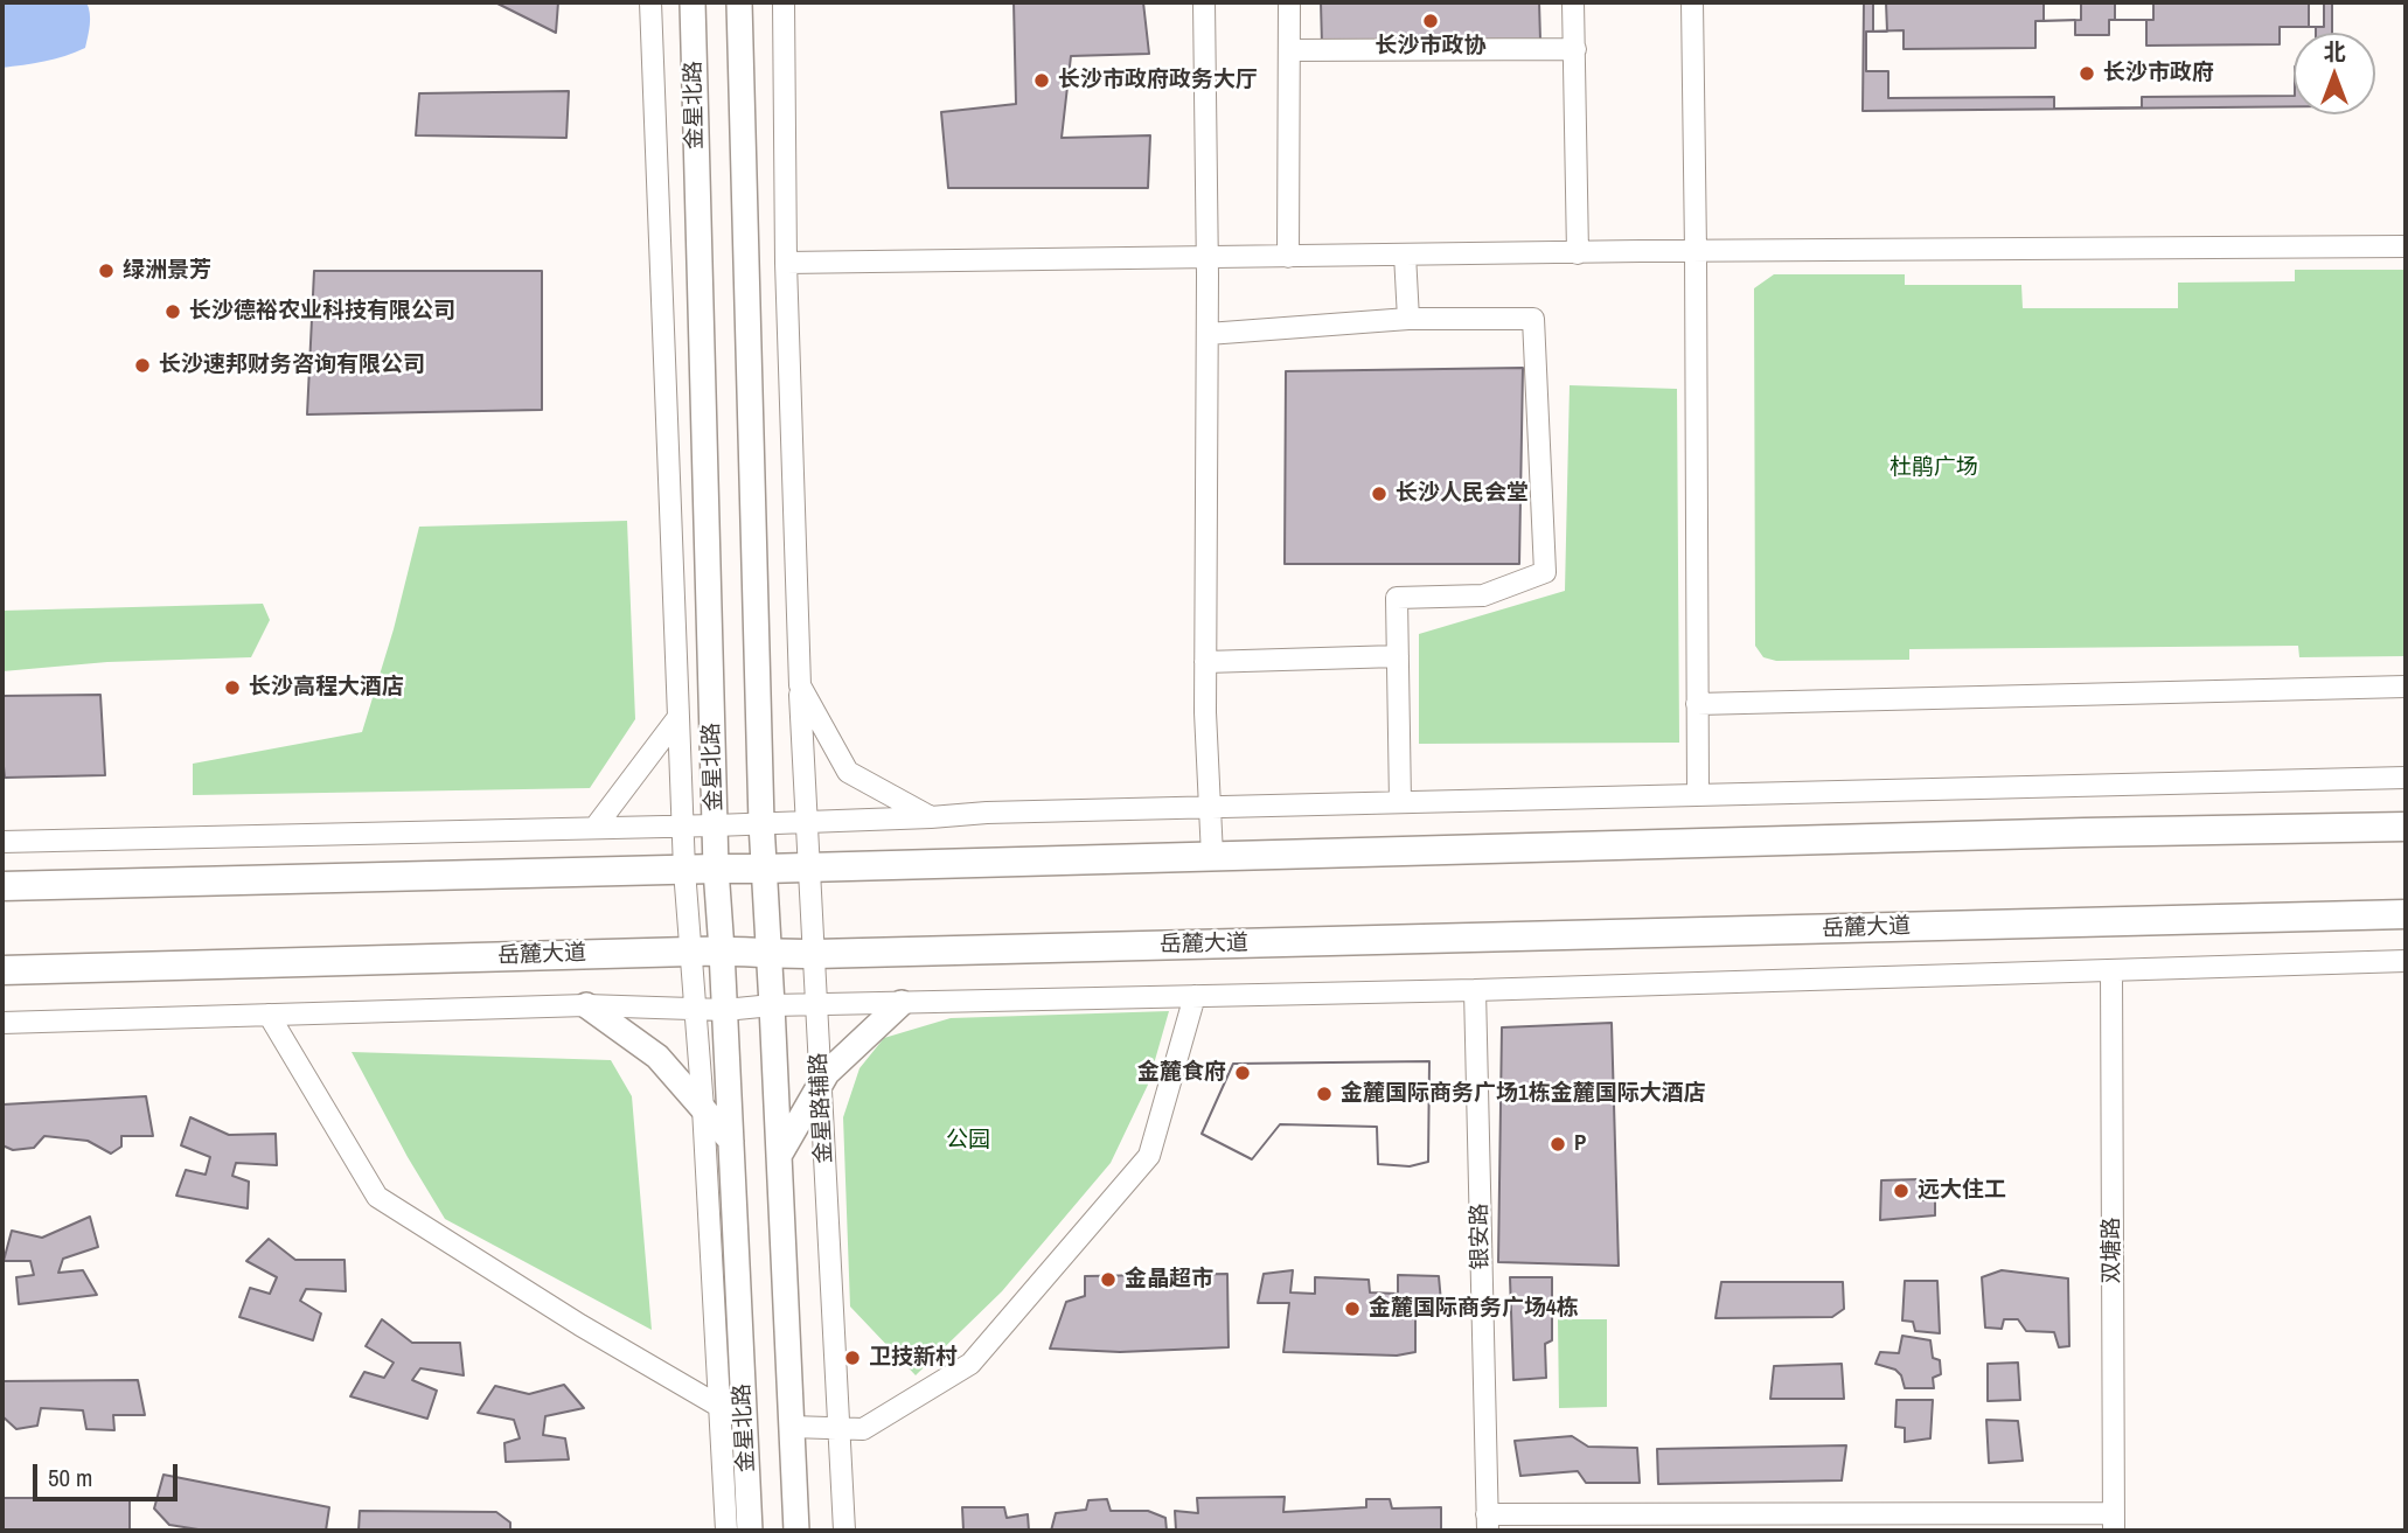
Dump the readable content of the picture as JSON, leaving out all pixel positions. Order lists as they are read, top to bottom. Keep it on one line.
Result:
{"streets":{"highway":["岳麓大道"],"main road":["金星北路"],"street":["金星路辅路","银安路","双塘路"]},"crossings":[["金星北路","岳麓大道"],["岳麓大道","金星路辅路"]],"parks":["杜鹃广场","公园"],"places":["长沙市政协","长沙市政府","长沙市政府政务大厅","绿洲景芳","长沙德裕农业科技有限公司","长沙速邦财务咨询有限公司","长沙人民会堂","长沙高程大酒店","金麓食府","金麓国际商务广场1栋金麓国际大酒店","P","远大住工","金晶超市","金麓国际商务广场4栋","卫技新村"],"scale_bar":"50 m","north":"top"}
